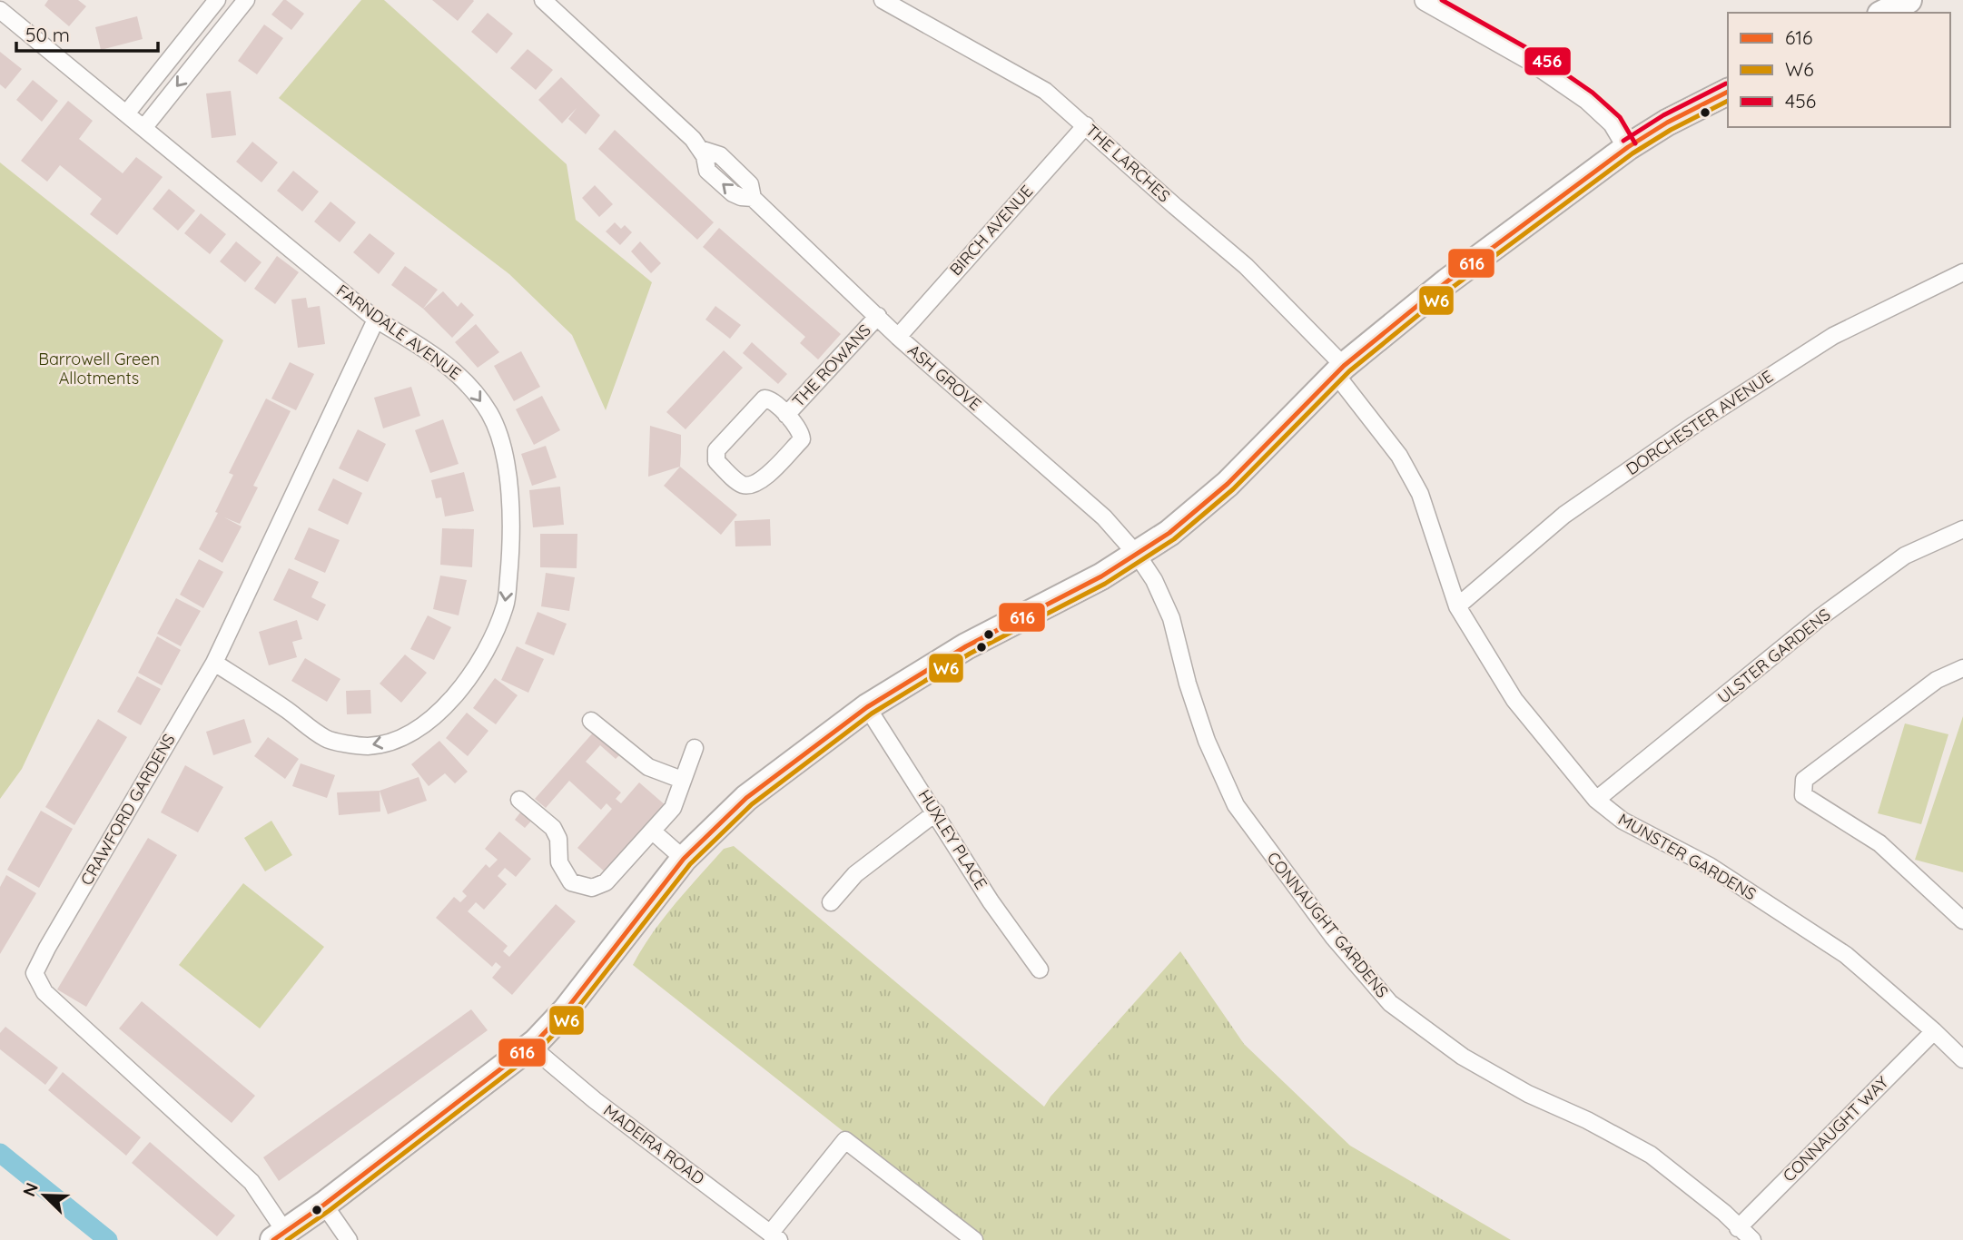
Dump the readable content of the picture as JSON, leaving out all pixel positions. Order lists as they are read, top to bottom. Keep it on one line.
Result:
{"streets":{"street":["THE LARCHES","BIRCH AVENUE","FARNDALE AVENUE","THE ROWANS","ASH GROVE","DORCHESTER AVENUE","ULSTER GARDENS","CRAWFORD GARDENS","HUXLEY PLACE","MUNSTER GARDENS","CONNAUGHT GARDENS","CONNAUGHT WAY","MADEIRA ROAD"]},"crossings":[["THE LARCHES","BIRCH AVENUE"],["THE LARCHES","MUNSTER GARDENS"],["BIRCH AVENUE","ASH GROVE"],["FARNDALE AVENUE","CRAWFORD GARDENS"],["THE ROWANS","ASH GROVE"],["ASH GROVE","CONNAUGHT GARDENS"],["DORCHESTER AVENUE","MUNSTER GARDENS"],["ULSTER GARDENS","MUNSTER GARDENS"],["MUNSTER GARDENS","CONNAUGHT WAY"],["CONNAUGHT GARDENS","CONNAUGHT WAY"]],"parks":["Barrowell Green Allotments"],"lines":["transit line 456","transit line 616","transit line W6"],"legend":["616","W6","456"],"scale_bar":"50 m","north":"top left"}
